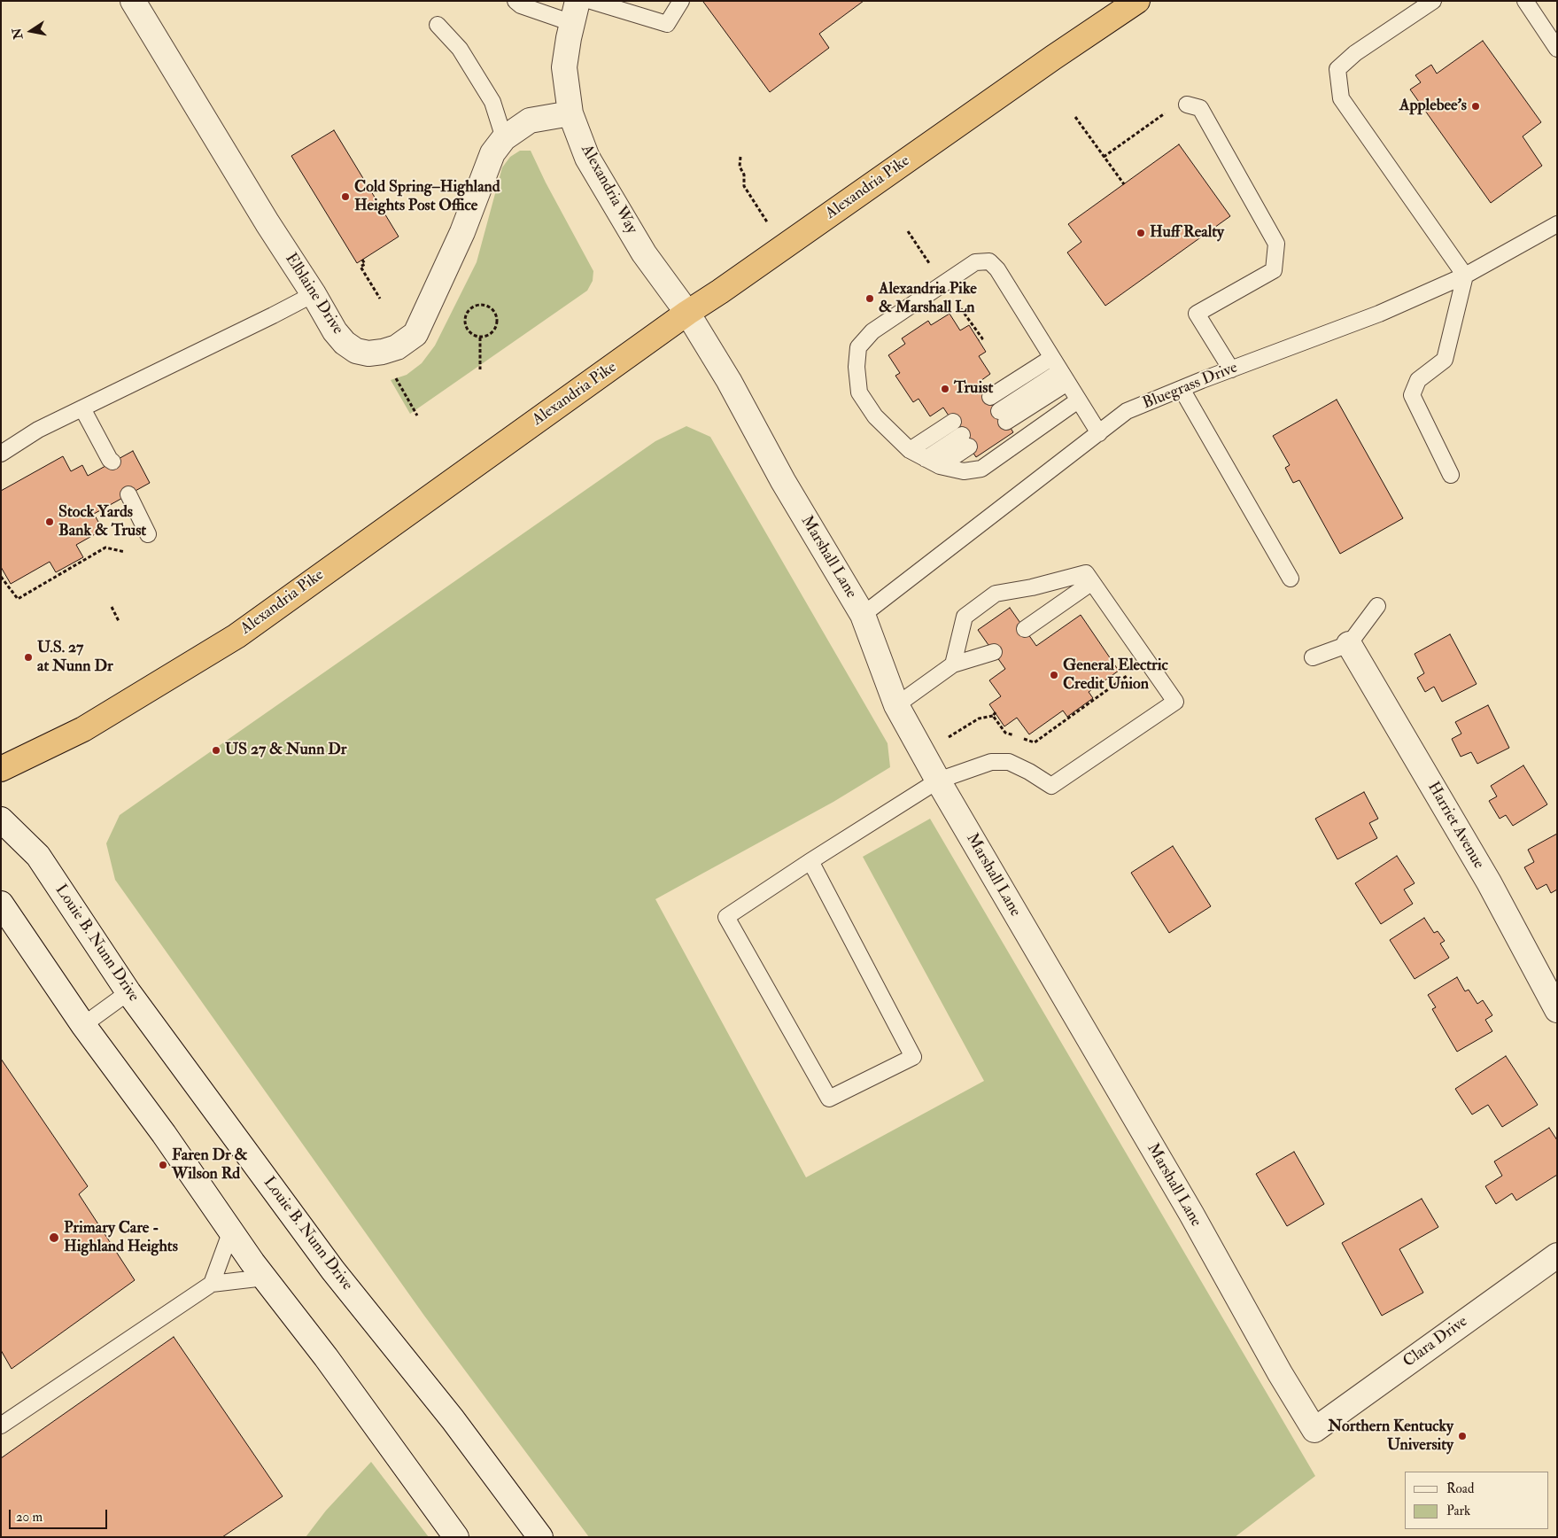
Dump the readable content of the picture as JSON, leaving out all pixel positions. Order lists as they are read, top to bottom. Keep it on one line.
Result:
{"streets":{"highway":["Alexandria Pike"],"street":["Alexandria Way","Elblaine Drive","Marshall Lane","Harriet Avenue","Louie B. Nunn Drive","Clara Drive"],"lane":["Bluegrass Drive"]},"crossings":[["Alexandria Pike","Alexandria Way"],["Alexandria Pike","Marshall Lane"],["Alexandria Way","Elblaine Drive"],["Alexandria Way","Marshall Lane"],["Bluegrass Drive","Marshall Lane"],["Marshall Lane","Clara Drive"]],"places":["Applebee's","Cold Spring–Highland Heights Post Office","Huff Realty","Alexandria Pike & Marshall Ln","Truist","Stock Yards Bank & Trust","U.S. 27 at Nunn Dr","General Electric Credit Union","US 27 & Nunn Dr","Faren Dr & Wilson Rd","Primary Care - Highland Heights","Northern Kentucky University"],"legend":["Road","Park"],"scale_bar":"20 m","north":"left"}
